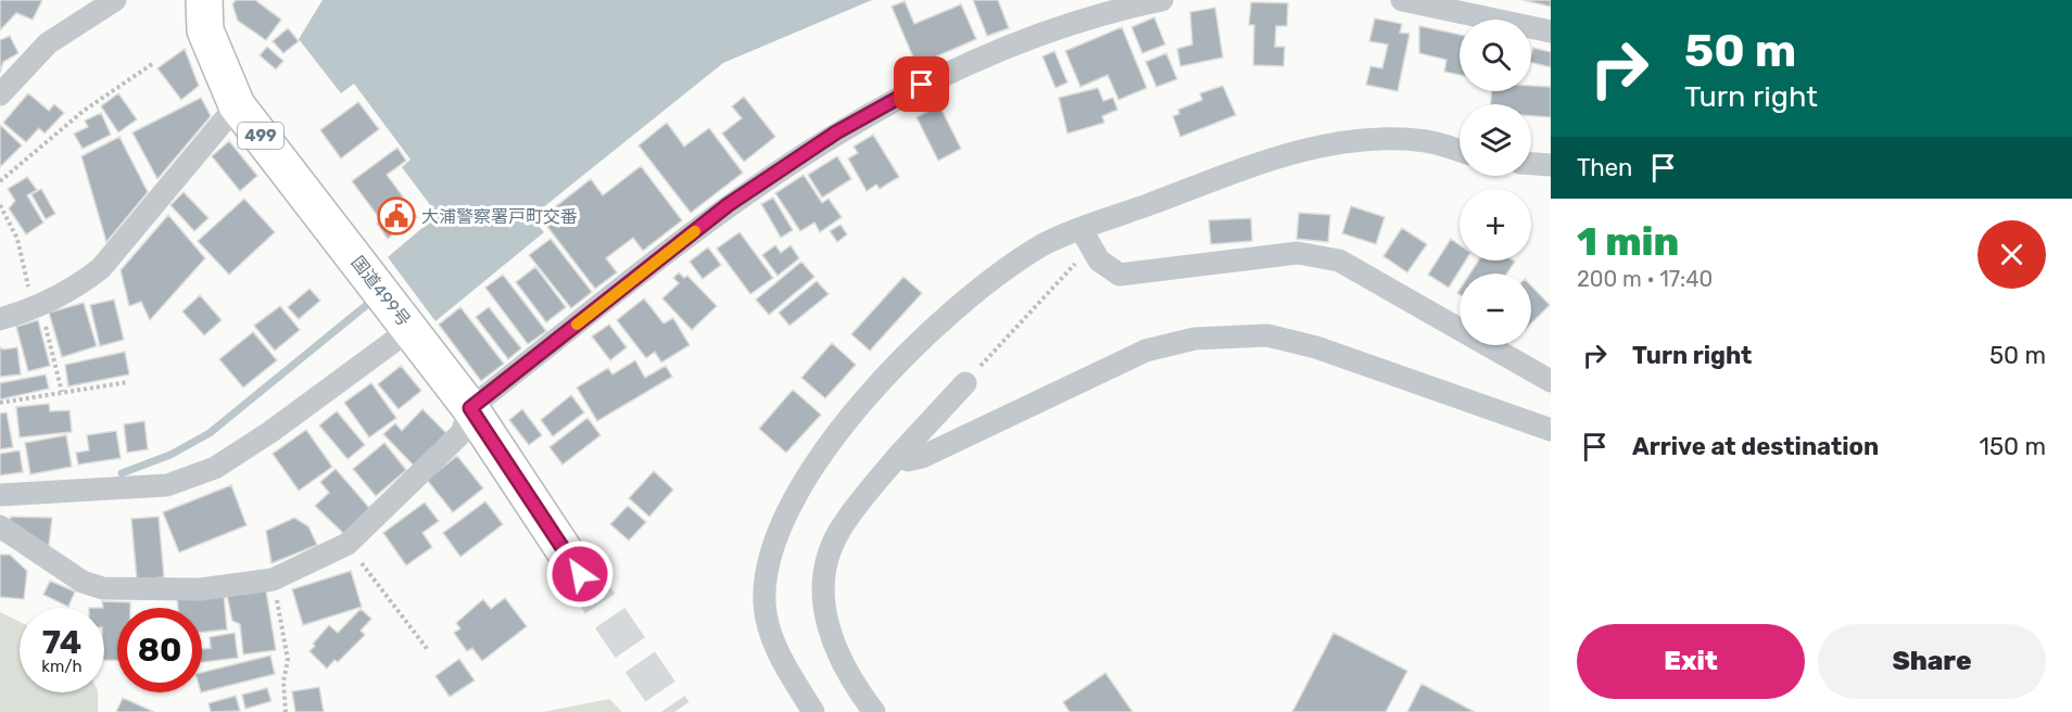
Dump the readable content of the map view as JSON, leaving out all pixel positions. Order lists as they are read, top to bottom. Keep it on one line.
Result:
{"streets":{"highway":["499","国道499号"]},"places":{"public building":["大浦警察署戸町交番"]},"page":{"turn":["50 m","Turn right"],"map_buttons":["+","−"],"then":"Then","heading":["1 min","200 m · 17:40"],"list":[{"name":"Turn right","value":"50 m"},{"name":"Arrive at destination","value":"150 m"}],"speed":"74 km/h","limit":"80","buttons":["Exit","Share"]}}
